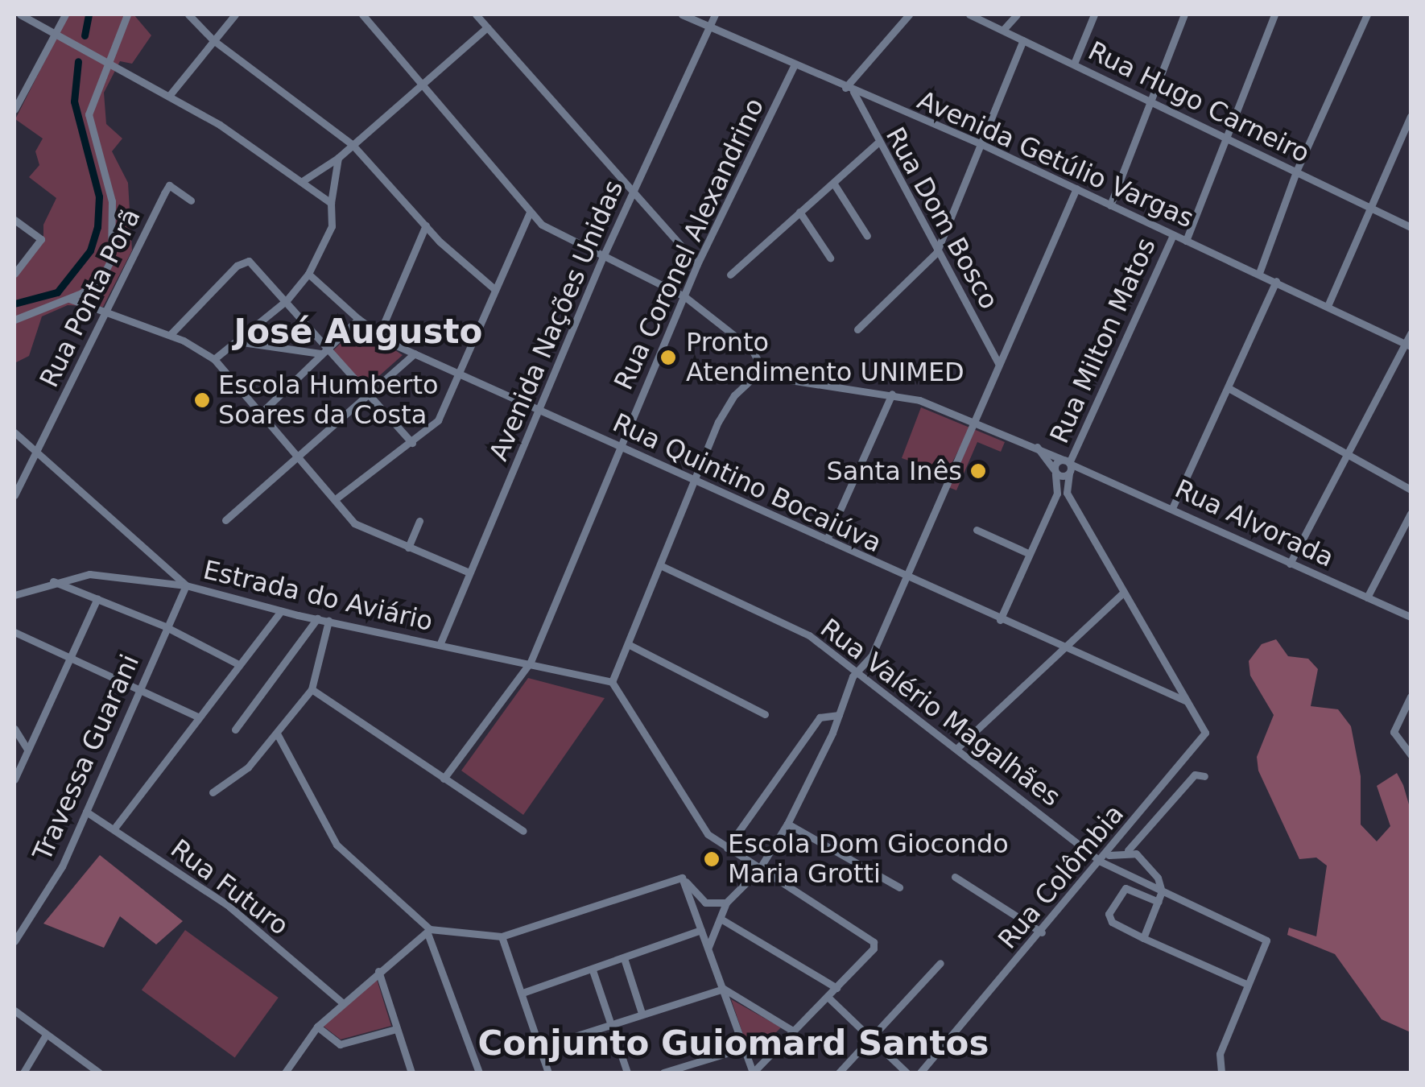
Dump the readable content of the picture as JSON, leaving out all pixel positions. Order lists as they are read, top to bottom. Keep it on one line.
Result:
{"streets":{"street":["Rua Hugo Carneiro","Avenida Getúlio Vargas","Rua Dom Bosco","Rua Coronel Alexandrino","Rua Ponta Porã","Avenida Nações Unidas","Rua Milton Matos","Rua Quintino Bocaiúva","Rua Alvorada","Estrada do Aviário","Rua Valério Magalhães","Travessa Guarani","Rua Colômbia","Rua Futuro"]},"crossings":[["Avenida Getúlio Vargas","Rua Dom Bosco"],["Avenida Getúlio Vargas","Rua Coronel Alexandrino"],["Avenida Getúlio Vargas","Avenida Nações Unidas"],["Avenida Getúlio Vargas","Rua Milton Matos"],["Rua Coronel Alexandrino","Rua Quintino Bocaiúva"],["Rua Coronel Alexandrino","Estrada do Aviário"],["Avenida Nações Unidas","Rua Quintino Bocaiúva"],["Avenida Nações Unidas","Estrada do Aviário"],["Rua Milton Matos","Rua Quintino Bocaiúva"],["Rua Milton Matos","Rua Alvorada"],["Rua Quintino Bocaiúva","Rua Colômbia"],["Estrada do Aviário","Travessa Guarani"],["Rua Valério Magalhães","Rua Colômbia"],["Travessa Guarani","Rua Futuro"]],"districts":["José Augusto","Conjunto Guiomard Santos"],"places":["Pronto Atendimento UNIMED","Escola Humberto Soares da Costa","Santa Inês","Escola Dom Giocondo Maria Grotti"]}
